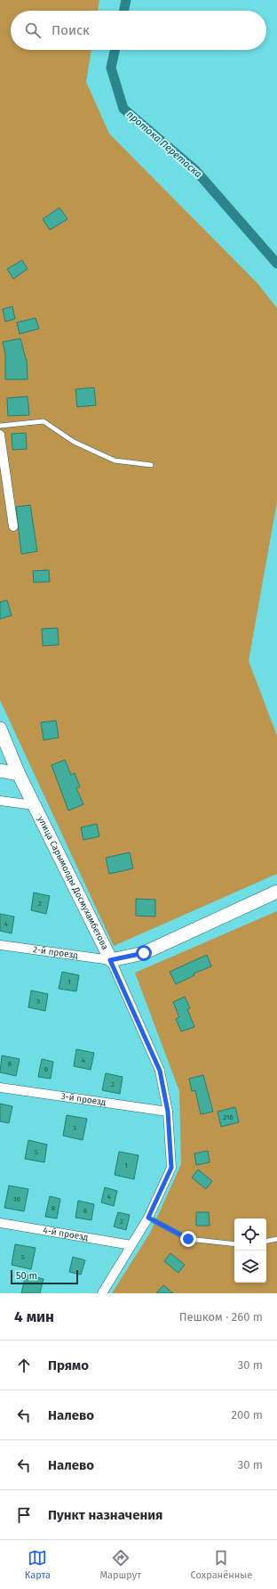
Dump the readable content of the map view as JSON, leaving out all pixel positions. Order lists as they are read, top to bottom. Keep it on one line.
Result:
{"streets":{"main road":["улица Сарымолды Досмухамбетова"],"street":["2-й проезд","3-й проезд","4-й проезд"]},"crossings":[["улица Сарымолды Досмухамбетова","2-й проезд"],["улица Сарымолды Досмухамбетова","3-й проезд"],["улица Сарымолды Досмухамбетова","4-й проезд"]],"water":["протока Перетаска"],"house_numbers":["2","4","1","3","4","8","6","2","216","3","5","1","4","10","8","6","2","5"],"scale_bar":"50 m","page":{"search":"Поиск","scale":"50 m","heading":["4 мин","Пешком · 260 m"],"list":[["Прямо","30 m"],["Налево","200 m"],["Налево","30 m"],"Пункт назначения"],"nav":["Карта","Маршрут","Сохранённые"]}}
